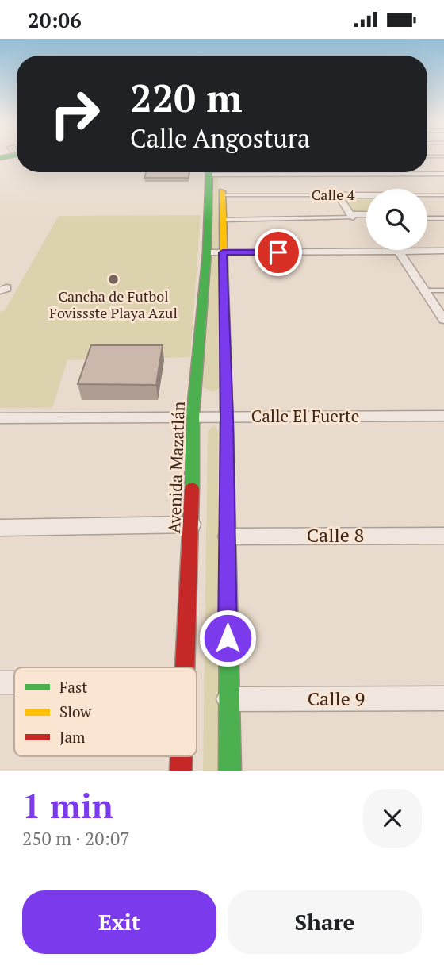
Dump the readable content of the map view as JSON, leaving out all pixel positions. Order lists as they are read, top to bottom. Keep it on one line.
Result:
{"streets":{"street":["Calle 4","Calle El Fuerte","Avenida Mazatlán","Calle 8","Calle 9"]},"crossings":[["Calle El Fuerte","Avenida Mazatlán"]],"places":["Cancha de Futbol Fovissste Playa Azul"],"legend":["Fast","Slow","Jam"],"page":{"status":"20:06","turn":["220 m","Calle Angostura"],"heading":["1 min","250 m · 20:07"],"buttons":["Exit","Share"]}}
